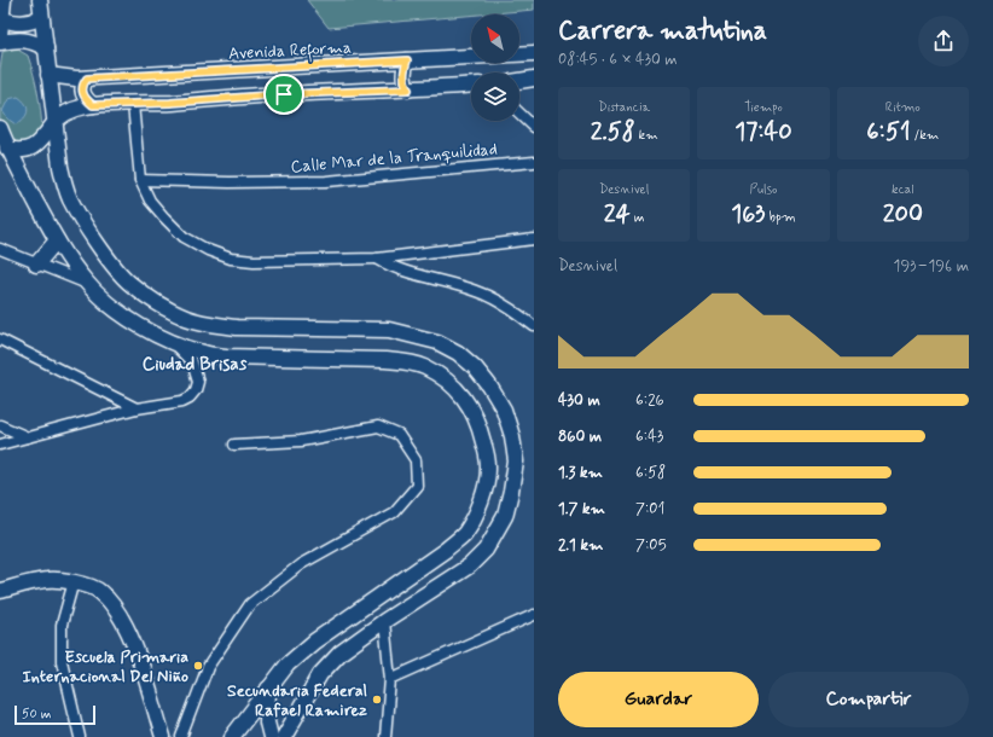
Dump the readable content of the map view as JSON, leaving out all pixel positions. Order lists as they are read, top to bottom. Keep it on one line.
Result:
{"streets":{"main road":["Avenida Reforma"],"street":["Calle Mar de la Tranquilidad"]},"districts":["Ciudad Brisas"],"places":["Escuela Primaria Internacional Del Niño","Secundaria Federal Rafael Ramirez"],"scale_bar":"50 m","north":"top left","page":{"heading":["Carrera matutina","08:45 · 6 × 430 m"],"stats":[["Distancia","2.58 km"],["Tiempo","17:40"],["Ritmo","6:51 /km"],["Desnivel","24 m"],["Pulso","163 bpm"],["kcal","200"]],"chart":["Desnivel","193–196 m"],"list":[{"name":"430 m","note":"6:26"},{"name":"860 m","note":"6:43"},{"name":"1.3 km","note":"6:58"},{"name":"1.7 km","note":"7:01"},{"name":"2.1 km","note":"7:05"}],"buttons":["Guardar","Compartir"],"scale":"50 m"}}
